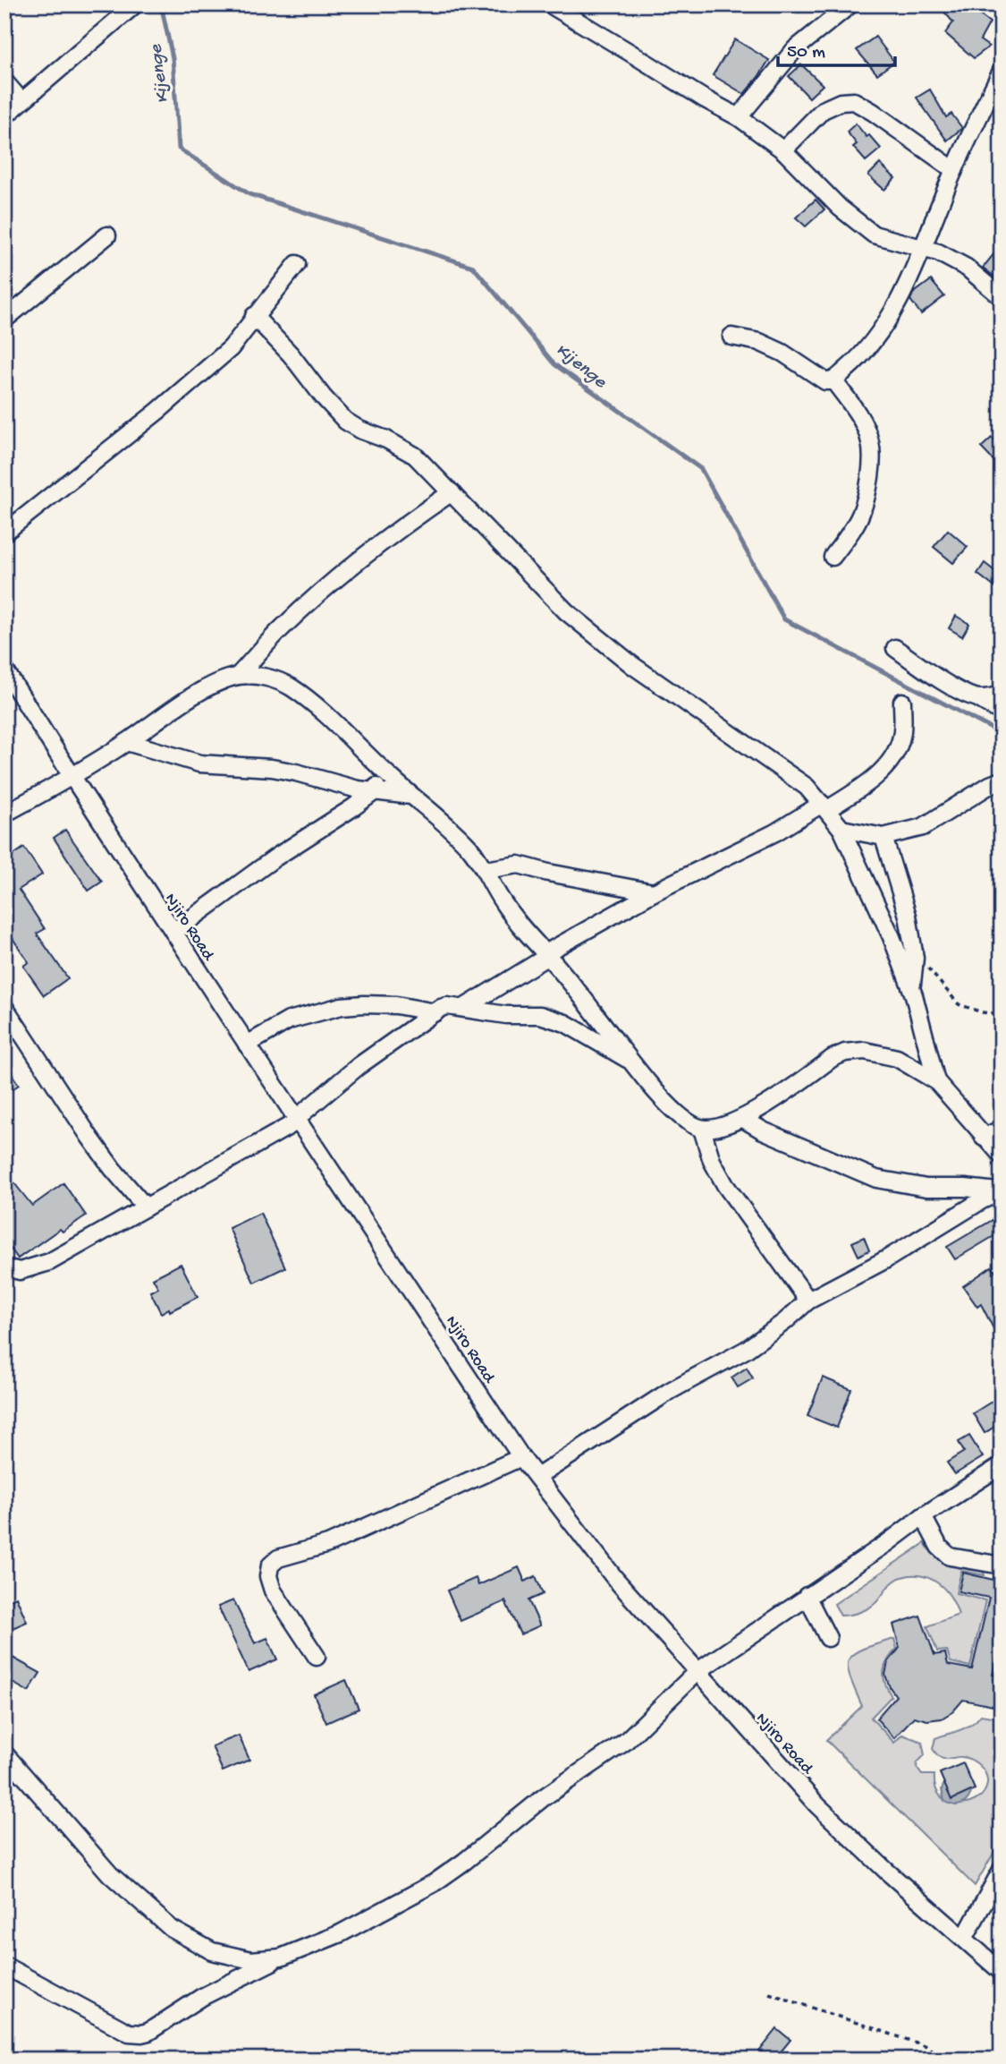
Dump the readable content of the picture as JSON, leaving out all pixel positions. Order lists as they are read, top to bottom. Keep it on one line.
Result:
{"streets":{"street":["Njiro Road"]},"water":["Kijenge"],"scale_bar":"50 m"}
